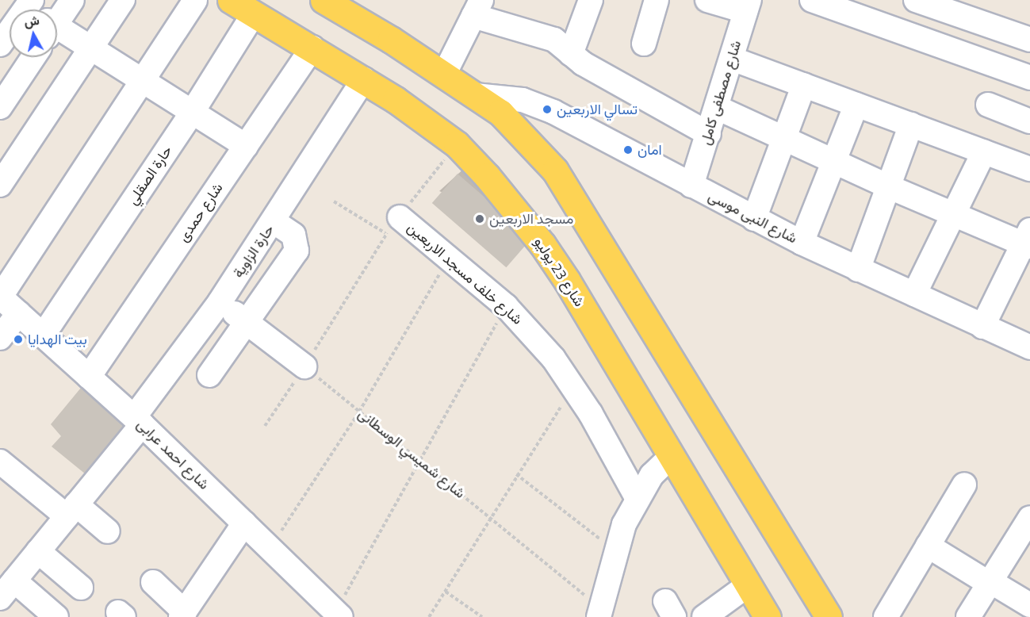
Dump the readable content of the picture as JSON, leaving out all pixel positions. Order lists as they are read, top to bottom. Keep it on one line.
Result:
{"streets":{"main road":["شارع 23 يوليو"],"street":["شارع مصطفى كامل","حارة الصقلي","شارع حمدى","شارع النبى موسى","حارة الزاوية","شارع خلف مسجد الاربعين","شارع احمد عرابى"],"path":["شارع شميسي الوسطانى"]},"crossings":[["شارع مصطفى كامل","شارع النبى موسى"],["حارة الصقلي","شارع 23 يوليو"],["حارة الصقلي","شارع احمد عرابى"],["شارع حمدى","شارع 23 يوليو"],["شارع حمدى","شارع احمد عرابى"],["حارة الزاوية","شارع 23 يوليو"],["حارة الزاوية","شارع احمد عرابى"]],"places":["تسالي الاربعين","امان","مسجد الاربعين","بيت الهدايا"],"north":"top"}
